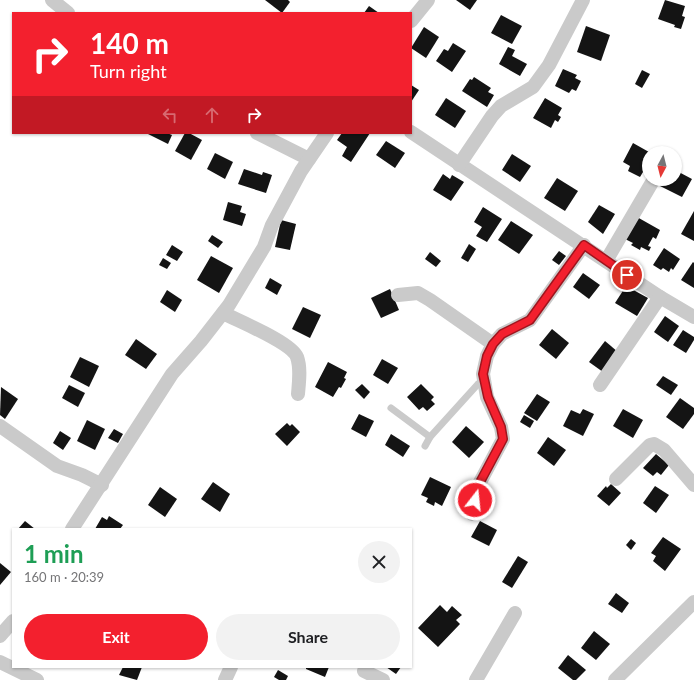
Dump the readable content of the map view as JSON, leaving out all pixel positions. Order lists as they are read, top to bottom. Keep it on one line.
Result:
{"north":"bottom","page":{"turn":["140 m","Turn right"],"heading":["1 min","160 m · 20:39"],"buttons":["Exit","Share"]}}
